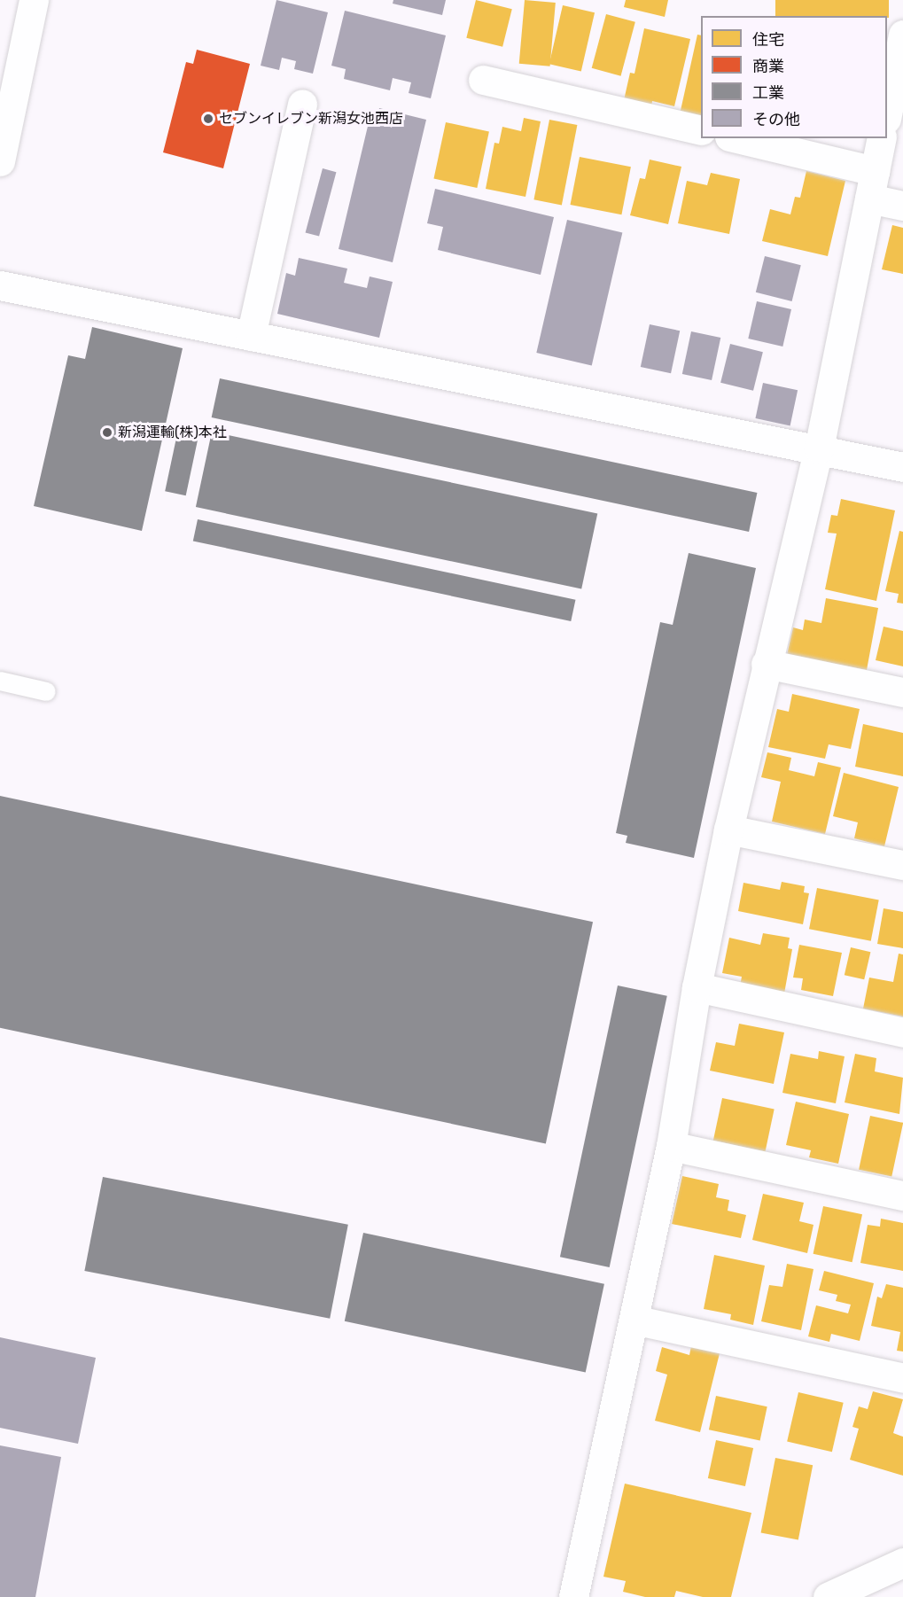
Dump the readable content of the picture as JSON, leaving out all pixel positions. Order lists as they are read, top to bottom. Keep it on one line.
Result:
{"places":["セブンイレブン新潟女池西店","新潟運輸(株)本社"],"legend":["住宅","商業","工業","その他"]}
